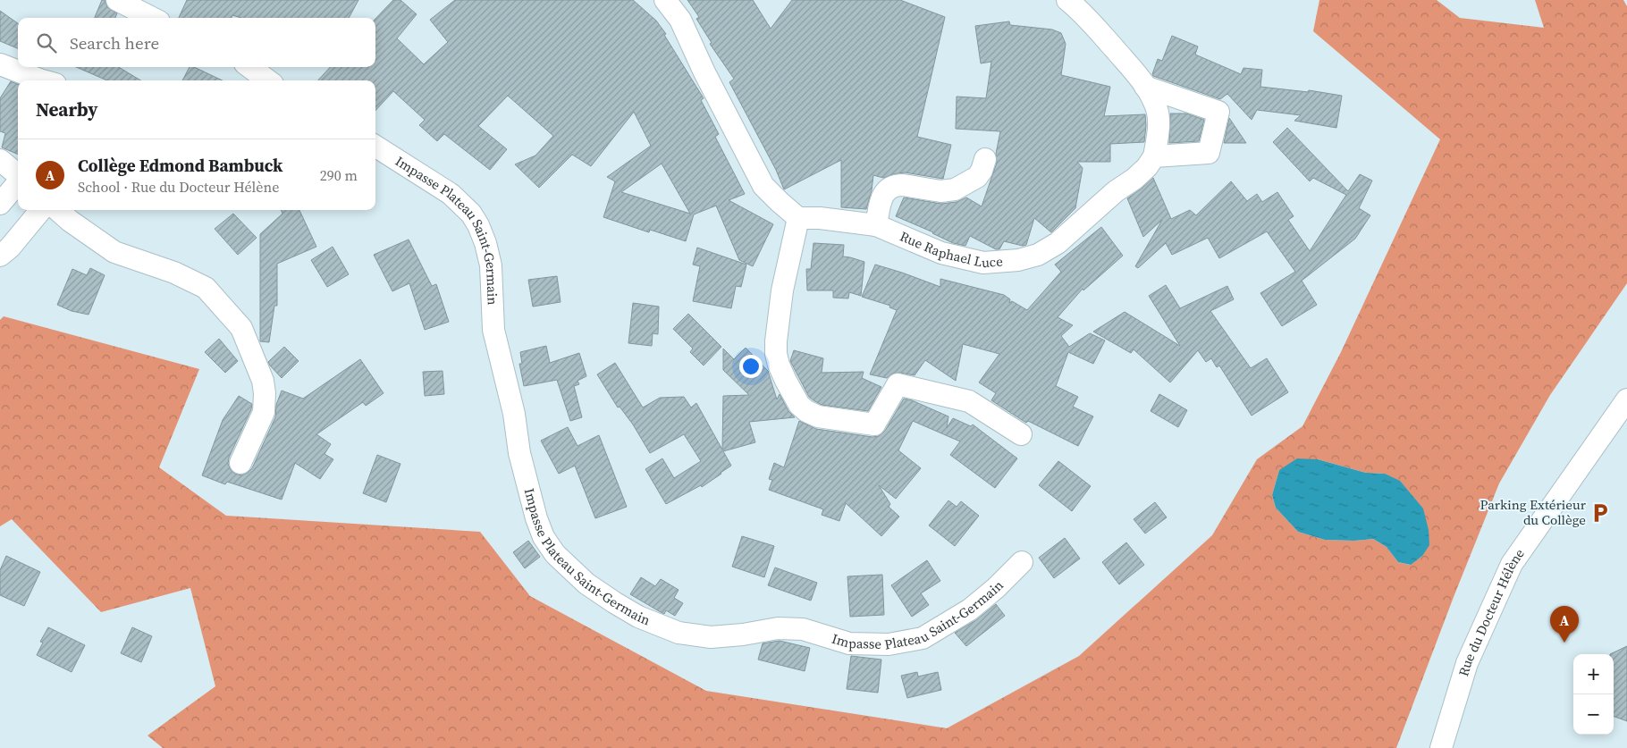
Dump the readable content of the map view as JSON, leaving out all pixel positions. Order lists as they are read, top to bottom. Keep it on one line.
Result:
{"streets":{"street":["Impasse Plateau Saint-Germain","Rue Raphael Luce","Rue du Docteur Hélène"]},"places":{"parking":["Parking Extérieur du Collège"]},"page":{"search":"Search here","heading":"Nearby","list":[{"mark":"A","name":"Collège Edmond Bambuck","note":"School · Rue du Docteur Hélène","value":"290 m"}],"pins":"A","map_buttons":["+","−"]}}
